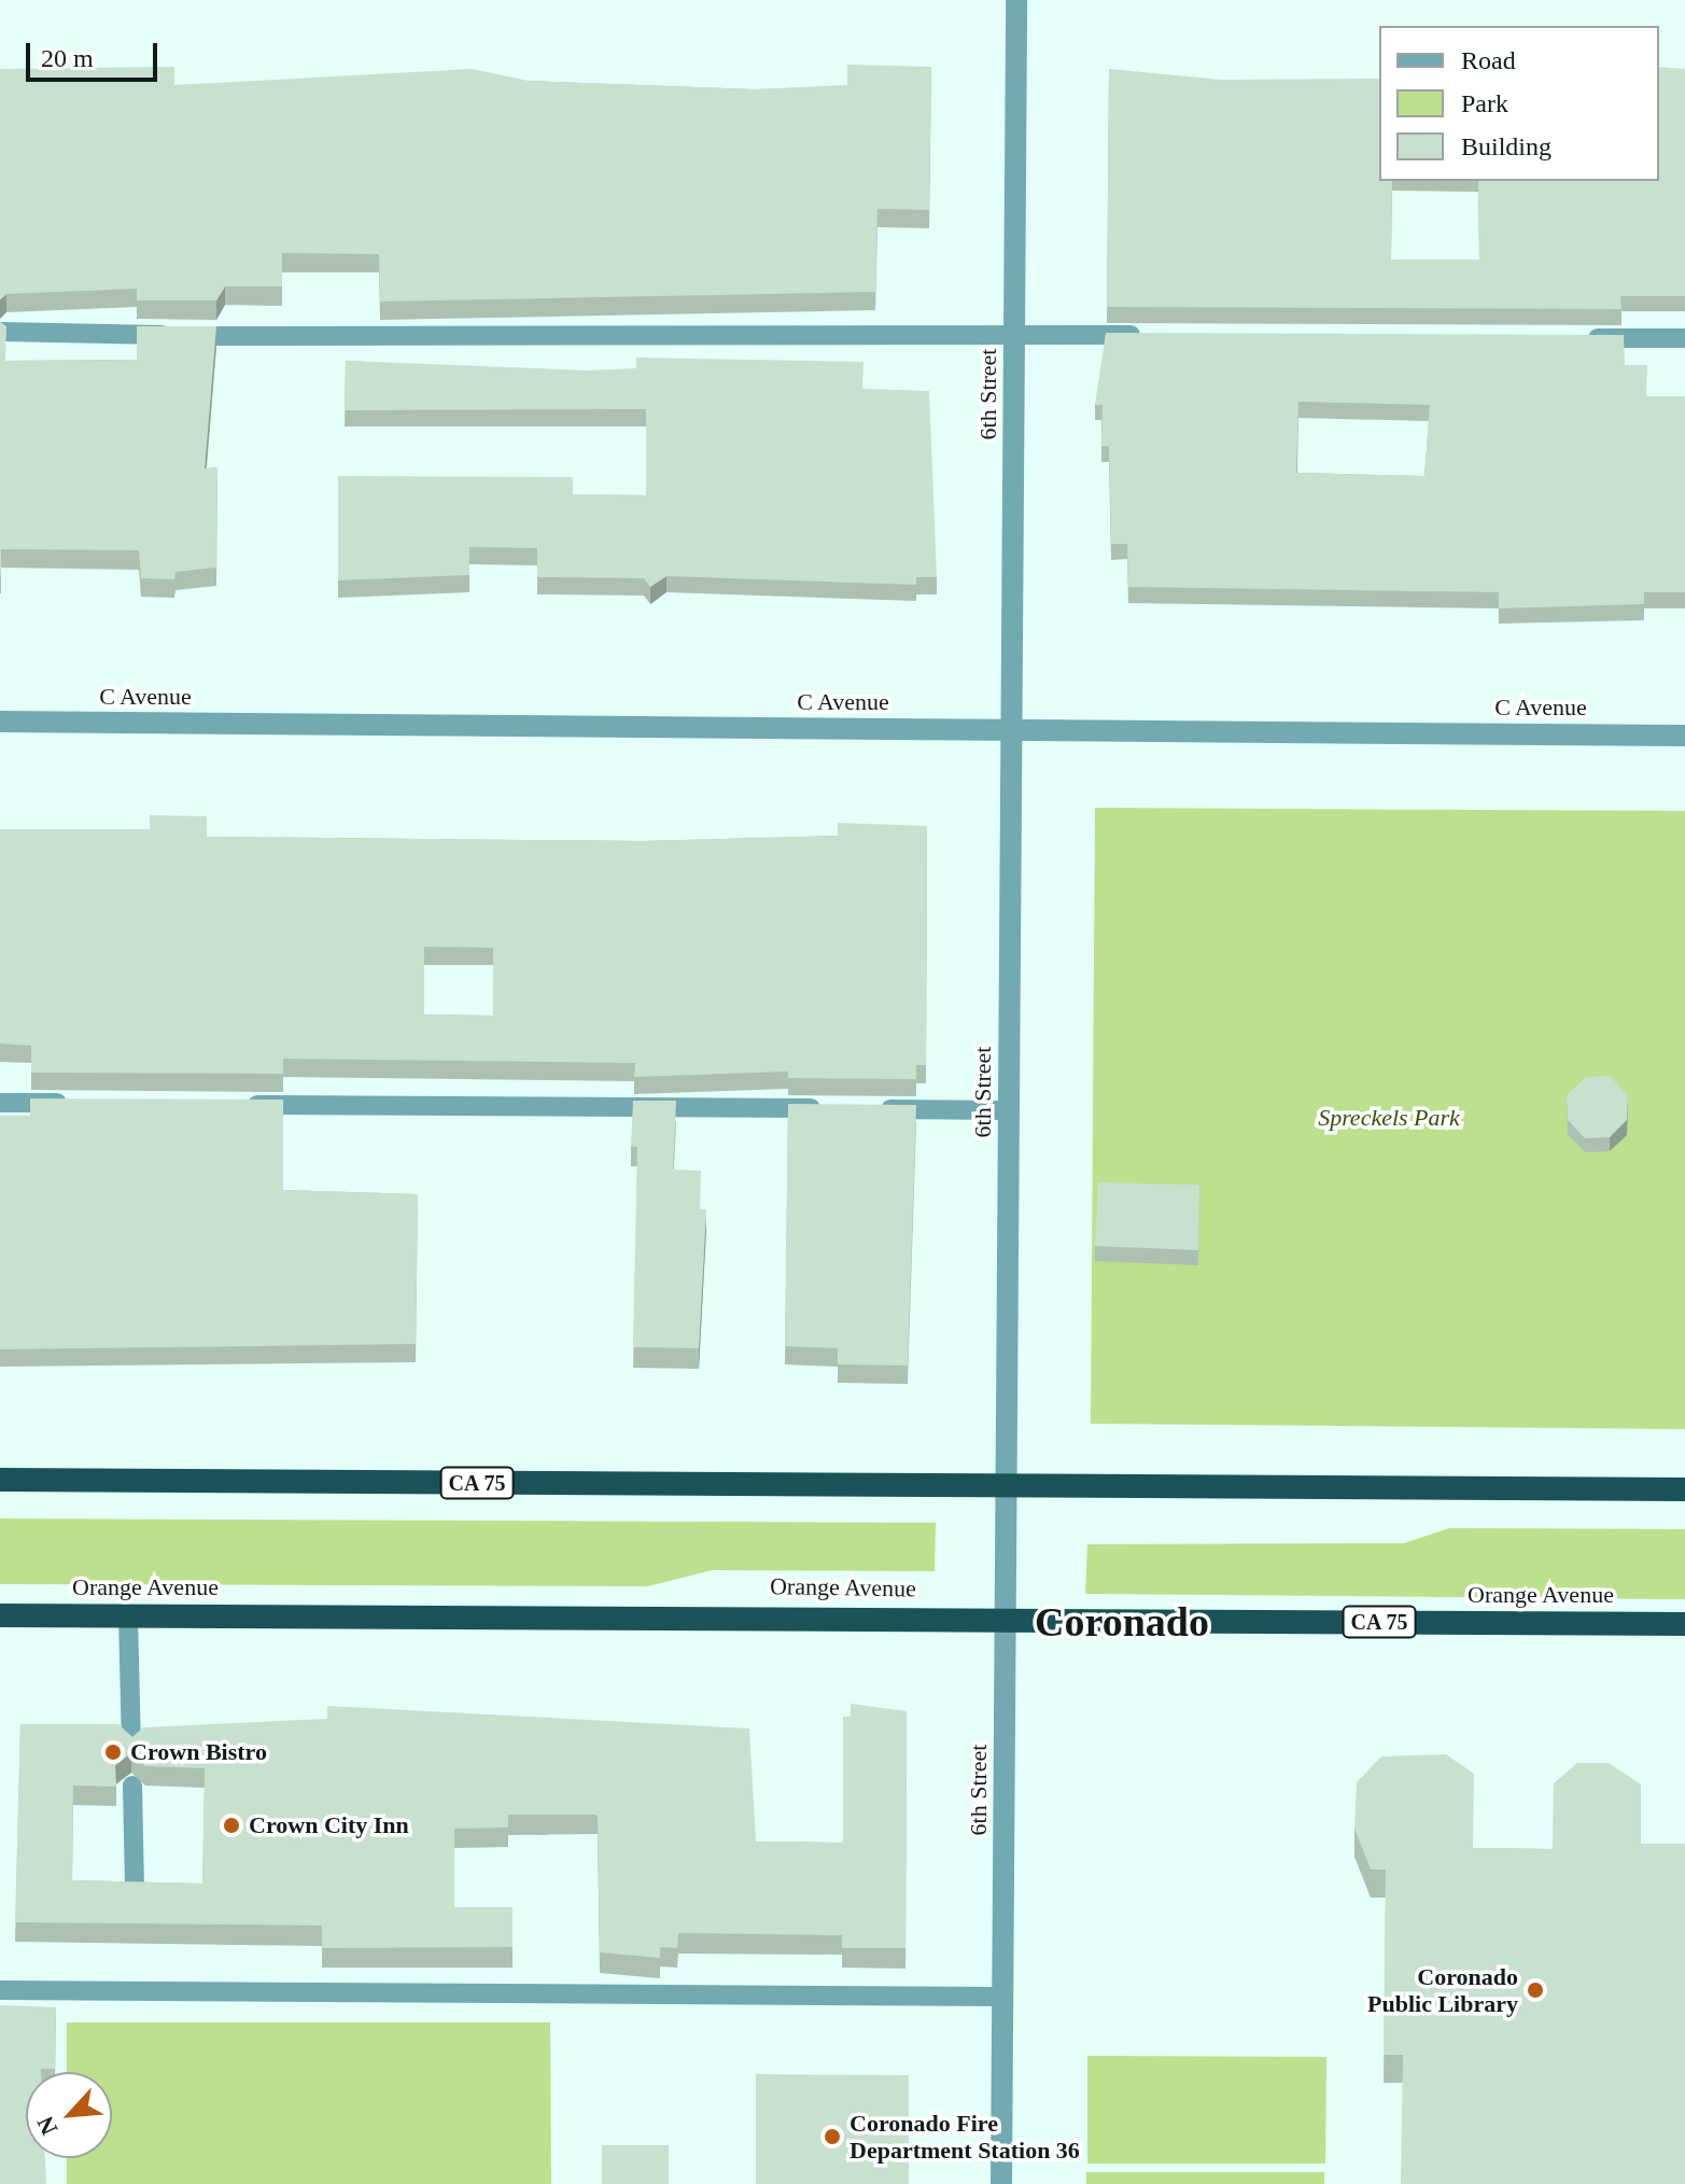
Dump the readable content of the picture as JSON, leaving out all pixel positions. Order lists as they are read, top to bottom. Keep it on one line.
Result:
{"streets":{"highway":["CA 75","Orange Avenue"],"street":["6th Street","C Avenue"]},"crossings":[["6th Street","C Avenue"],["6th Street","CA 75"],["6th Street","Orange Avenue"]],"districts":["Coronado"],"parks":["Spreckels Park"],"places":["Crown Bistro","Crown City Inn","Coronado Public Library","Coronado Fire Department Station 36"],"legend":["Road","Park","Building"],"scale_bar":"20 m","north":"bottom left"}
